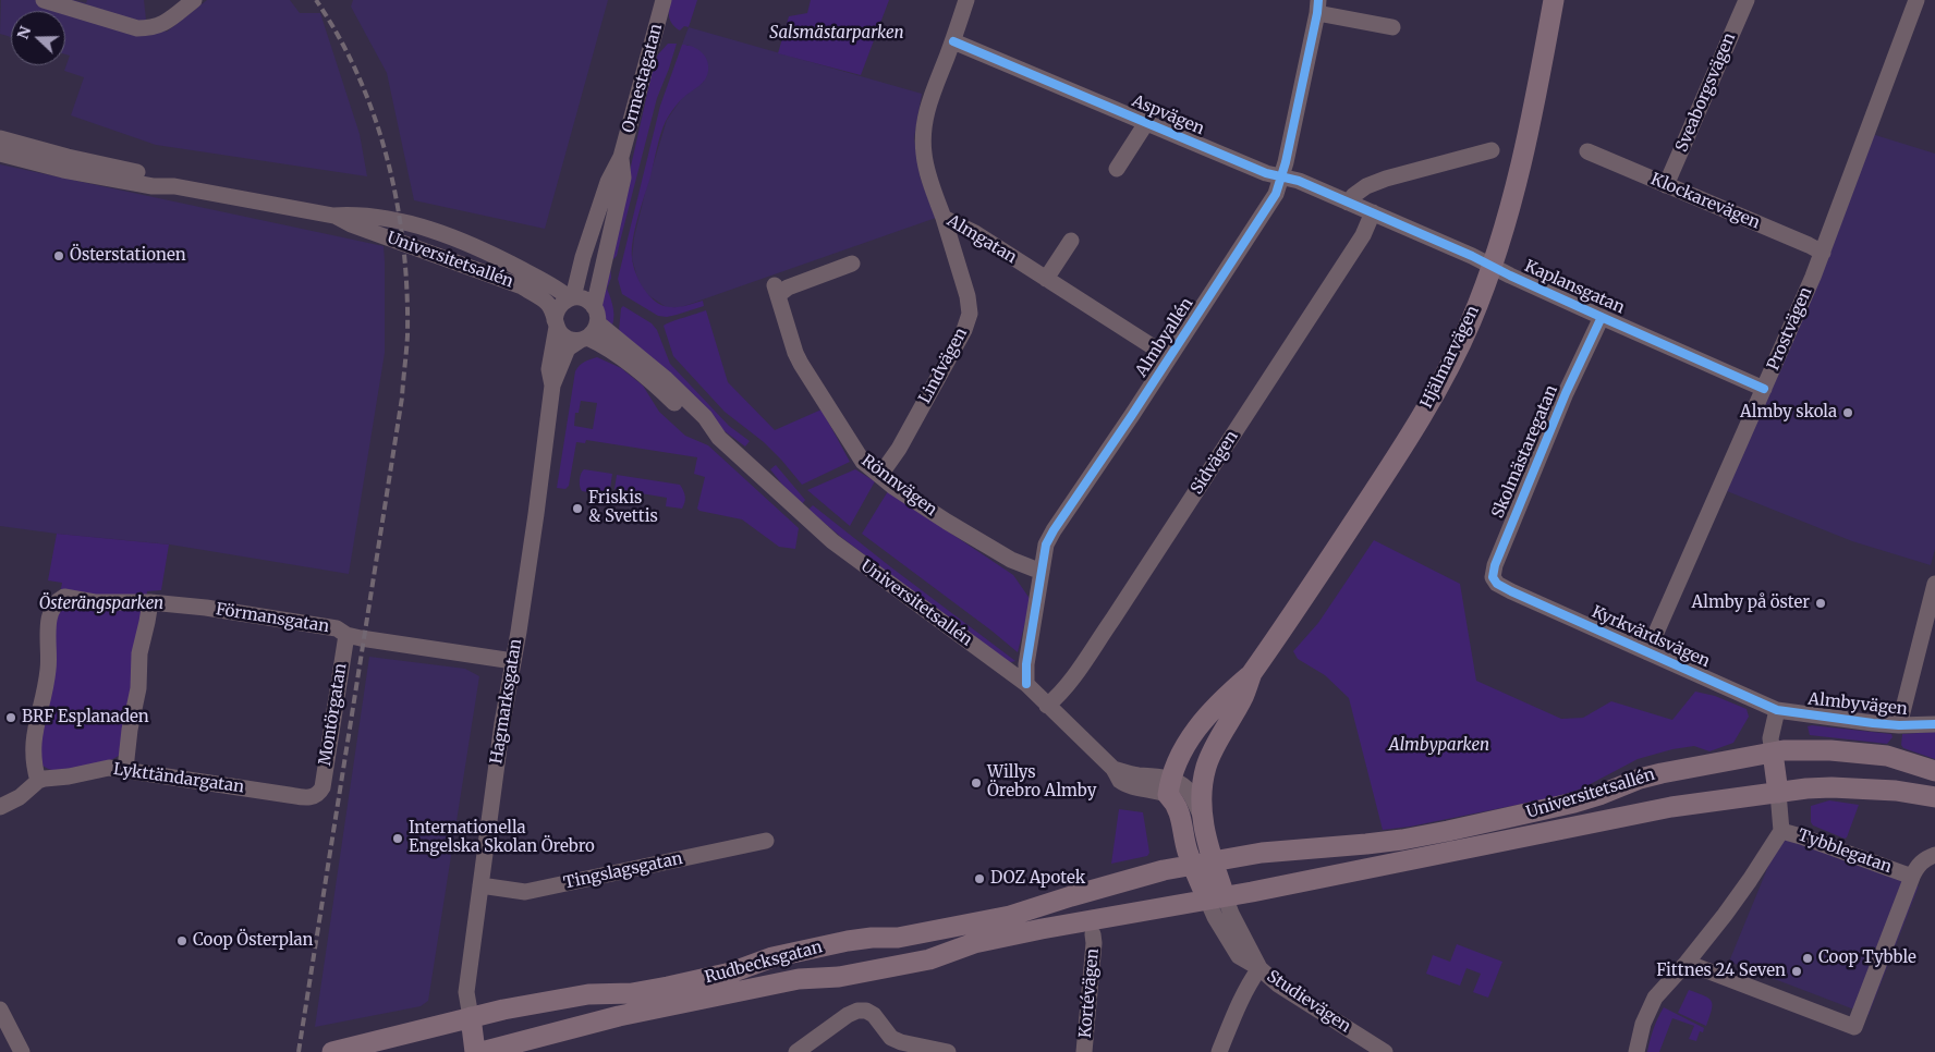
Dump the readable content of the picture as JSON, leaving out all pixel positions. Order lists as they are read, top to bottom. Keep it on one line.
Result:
{"streets":{"main road":["Universitetsallén","Hjälmarvägen","Rudbecksgatan"],"street":["Ormestagatan","Sveaborgsvägen","Aspvägen","Klockarevägen","Almgatan","Kaplansgatan","Prostvägen","Almbyallén","Lindvägen","Skolmästaregatan","Sidvägen","Rönnvägen","Förmansgatan","Kyrkvärdsvägen","Hagmarksgatan","Almbyvägen","Montörgatan","Lykttändargatan","Tybblegatan","Tingslagsgatan","Kortévägen","Studievägen"]},"crossings":[["Ormestagatan","Universitetsallén"],["Ormestagatan","Hagmarksgatan"],["Sveaborgsvägen","Klockarevägen"],["Aspvägen","Almgatan"],["Aspvägen","Kaplansgatan"],["Aspvägen","Almbyallén"],["Aspvägen","Sidvägen"],["Klockarevägen","Prostvägen"],["Almgatan","Almbyallén"],["Almgatan","Lindvägen"],["Universitetsallén","Almbyallén"],["Universitetsallén","Hjälmarvägen"],["Universitetsallén","Sidvägen"],["Universitetsallén","Hagmarksgatan"],["Universitetsallén","Tybblegatan"],["Universitetsallén","Rudbecksgatan"],["Universitetsallén","Studievägen"],["Kaplansgatan","Prostvägen"],["Kaplansgatan","Hjälmarvägen"],["Kaplansgatan","Skolmästaregatan"],["Kaplansgatan","Sidvägen"],["Prostvägen","Kyrkvärdsvägen"],["Almbyallén","Rönnvägen"],["Lindvägen","Rönnvägen"],["Skolmästaregatan","Kyrkvärdsvägen"],["Förmansgatan","Hagmarksgatan"],["Förmansgatan","Montörgatan"],["Förmansgatan","Lykttändargatan"],["Kyrkvärdsvägen","Almbyvägen"],["Hagmarksgatan","Tingslagsgatan"],["Hagmarksgatan","Rudbecksgatan"],["Montörgatan","Lykttändargatan"],["Rudbecksgatan","Studievägen"]],"parks":["Salsmästarparken","Österängsparken","Almbyparken"],"places":["Österstationen","Almby skola","Friskis & Svettis","Almby på öster","BRF Esplanaden","Willys Örebro Almby","Internationella Engelska Skolan Örebro","DOZ Apotek","Coop Österplan","Coop Tybble","Fittnes 24 Seven"],"north":"left"}
